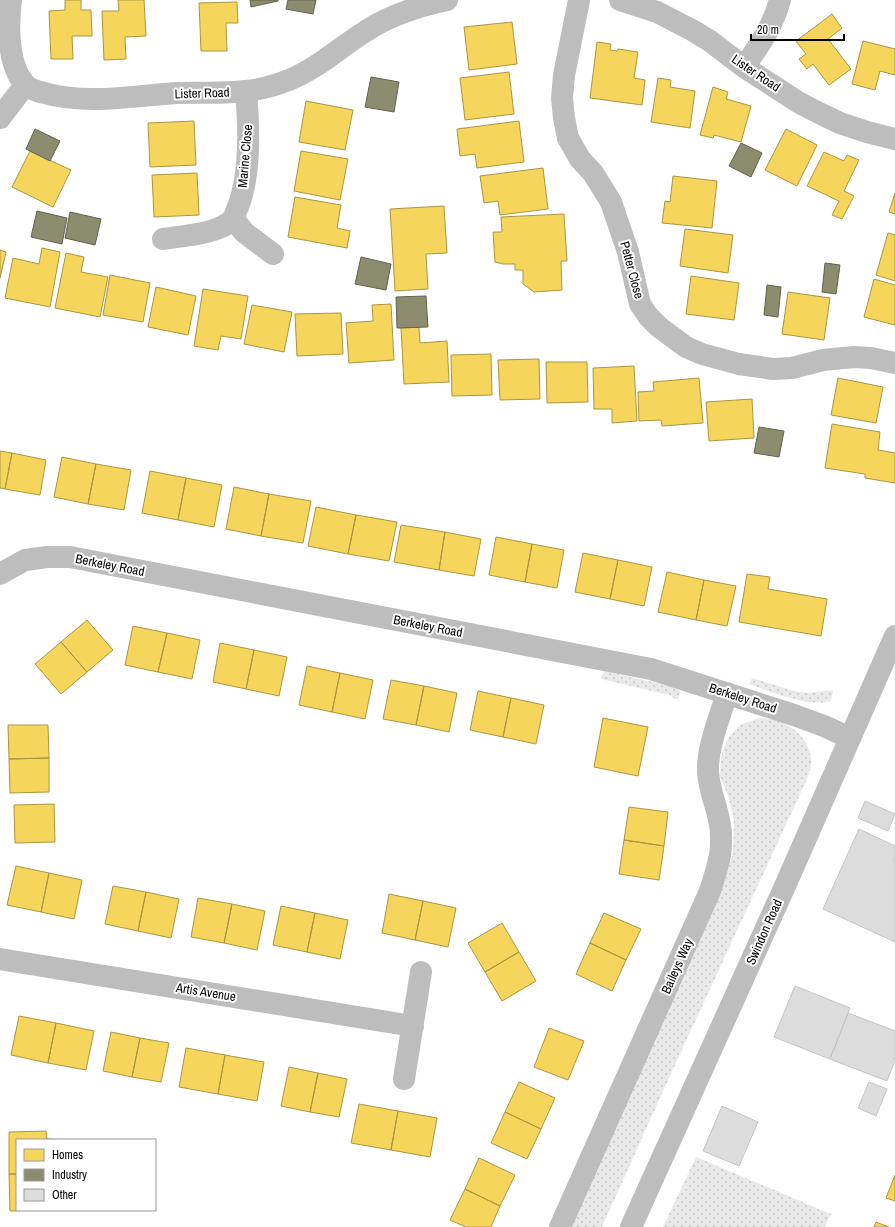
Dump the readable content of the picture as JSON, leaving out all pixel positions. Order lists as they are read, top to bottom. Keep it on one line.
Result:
{"streets":{"street":["Lister Road","Marine Close","Petter Close","Berkeley Road","Swindon Road","Baileys Way","Artis Avenue"]},"crossings":[["Lister Road","Marine Close"],["Berkeley Road","Swindon Road"],["Berkeley Road","Baileys Way"]],"legend":["Homes","Industry","Other"],"scale_bar":"20 m"}
